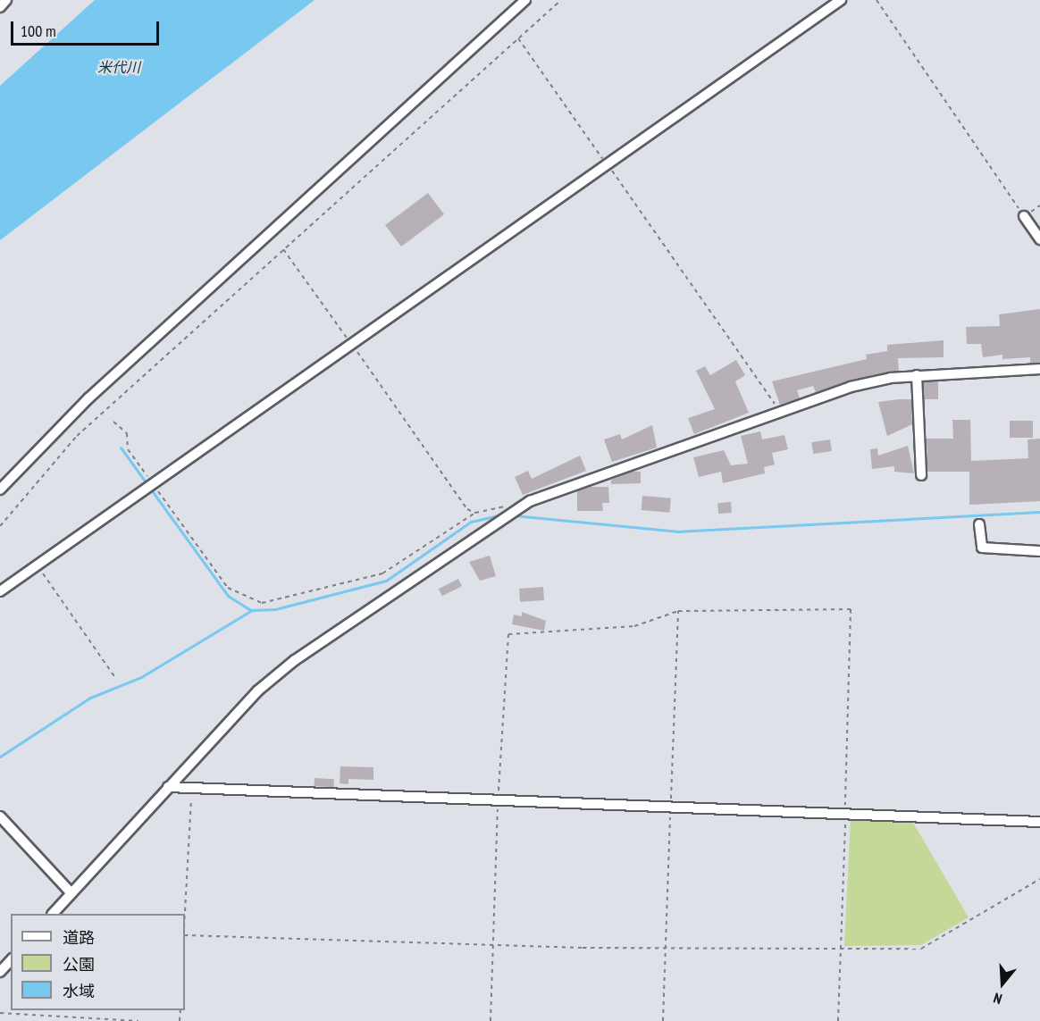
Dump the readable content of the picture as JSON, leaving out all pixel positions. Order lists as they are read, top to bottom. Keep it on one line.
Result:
{"water":["米代川"],"legend":["道路","公園","水域"],"scale_bar":"100 m","north":"bottom"}
